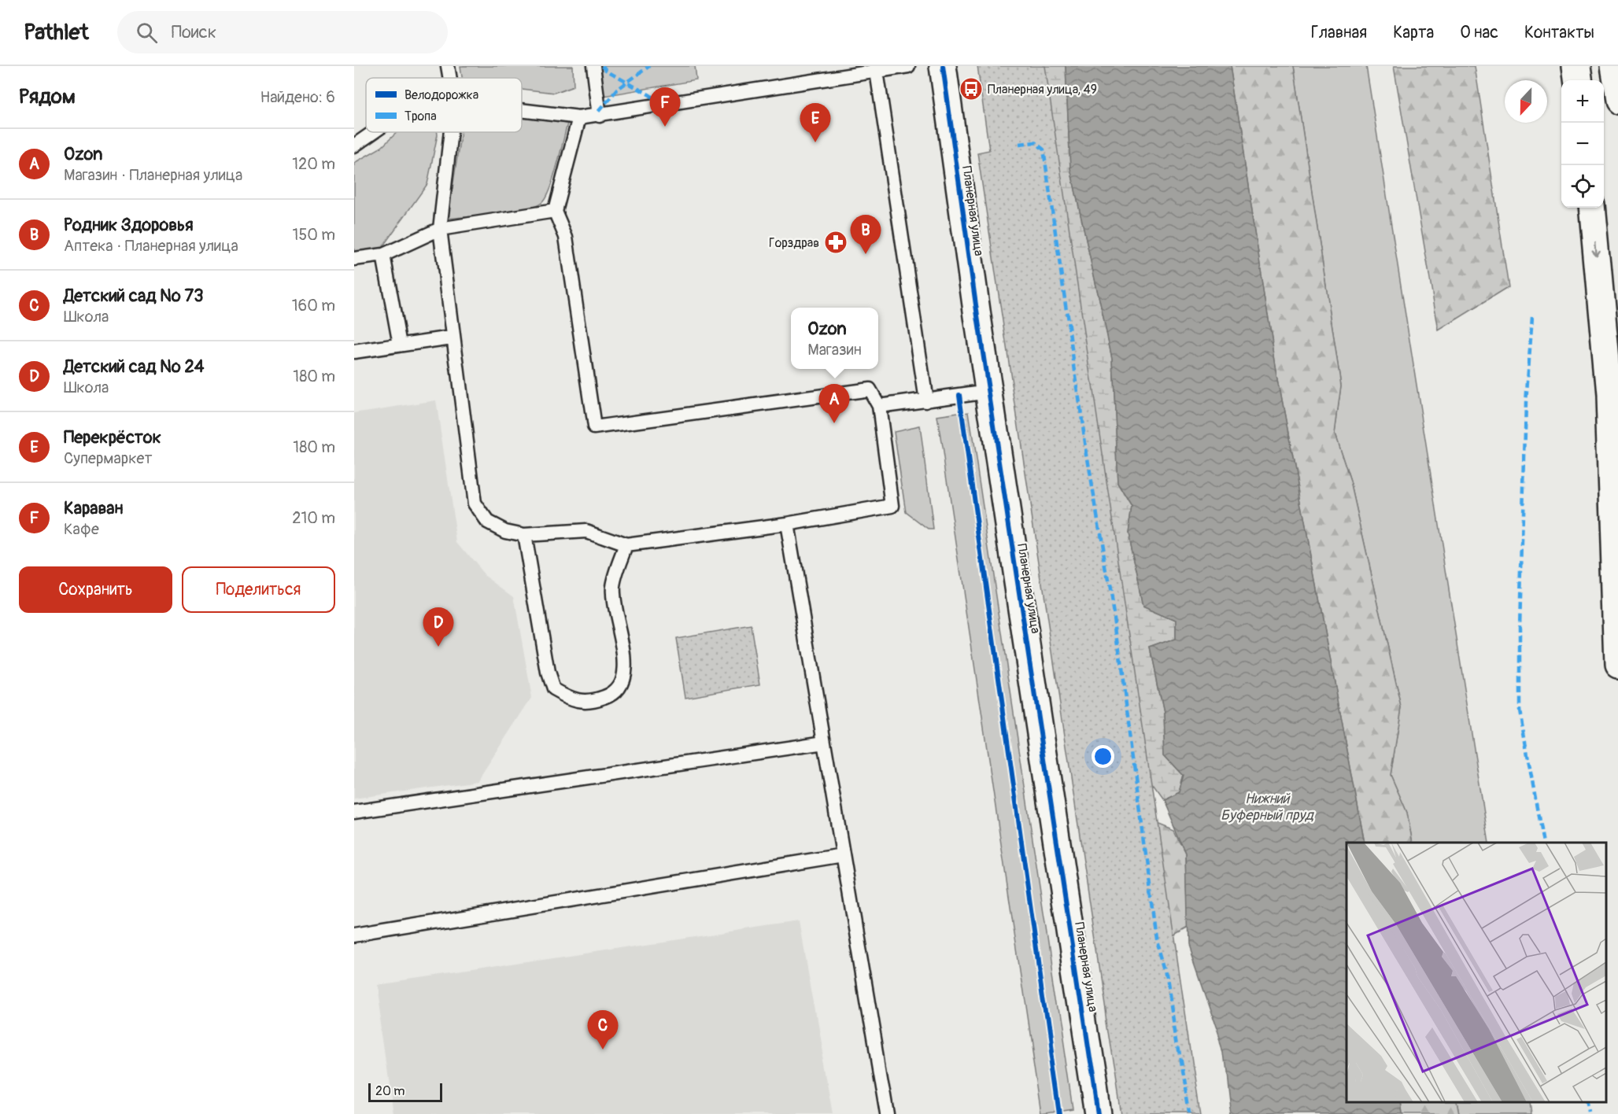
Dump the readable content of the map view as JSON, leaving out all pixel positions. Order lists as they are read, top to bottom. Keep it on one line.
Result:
{"streets":{"main road":["Планерная улица"]},"water":["Нижний Буферный пруд"],"places":{"bus stop":["Планерная улица, 49"],"pharmacy":["Горздрав"]},"legend":["Велодорожка","Тропа"],"scale_bar":"20 m","north":"bottom","page":{"header":"Pathlet","search":"Поиск","nav":["Главная","Карта","О нас","Контакты"],"heading":["Рядом","Найдено: 6"],"map_buttons":["+","−"],"pins":["F","E","B","A","D","C"],"list":[{"mark":"A","name":"Ozon","note":"Магазин · Планерная улица","value":"120 m"},{"mark":"B","name":"Родник Здоровья","note":"Аптека · Планерная улица","value":"150 m"},{"mark":"C","name":"Детский сад № 73","note":"Школа","value":"160 m"},{"mark":"D","name":"Детский сад № 24","note":"Школа","value":"180 m"},{"mark":"E","name":"Перекрёсток","note":"Супермаркет","value":"180 m"},{"mark":"F","name":"Караван","note":"Кафе","value":"210 m"}],"popup":["Ozon","Магазин"],"buttons":["Сохранить","Поделиться"],"scale":"20 m"}}
